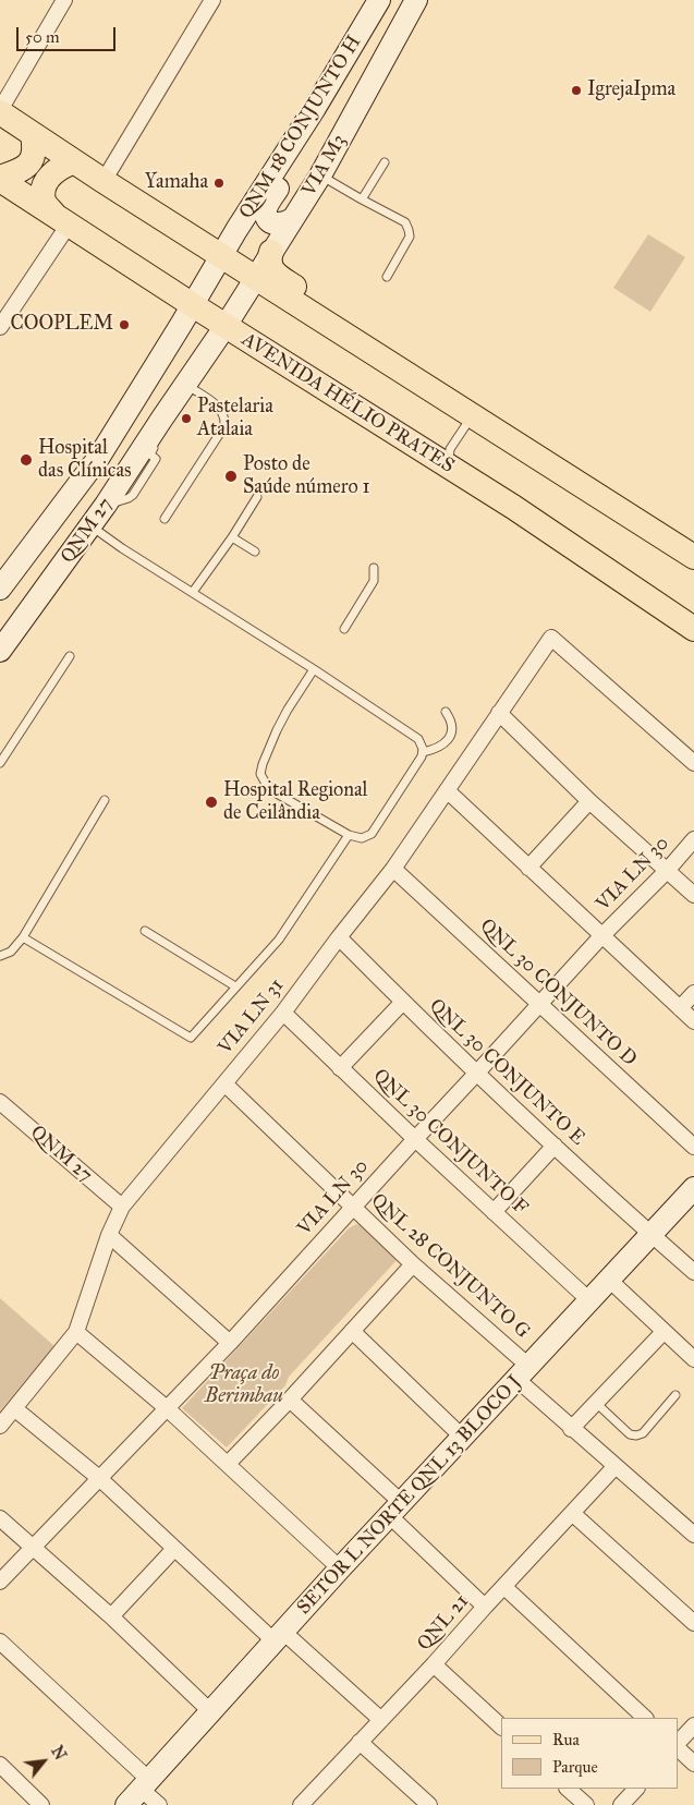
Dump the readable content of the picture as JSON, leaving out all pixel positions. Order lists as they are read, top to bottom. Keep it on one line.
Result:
{"streets":{"main road":["QNM 18 CONJUNTO H","VIA M3","AVENIDA HÉLIO PRATES","QNM 27","SETOR L NORTE QNL 13 BLOCO J"],"street":["VIA LN 30","QNL 30 CONJUNTO D","VIA LN 31","QNL 30 CONJUNTO E","QNL 30 CONJUNTO F","QNL 28 CONJUNTO G","QNL 21"]},"crossings":[["VIA M3","AVENIDA HÉLIO PRATES"],["VIA M3","QNM 27"],["AVENIDA HÉLIO PRATES","QNM 27"],["QNM 27","VIA LN 31"],["VIA LN 30","QNL 30 CONJUNTO D"],["VIA LN 30","QNL 30 CONJUNTO E"],["VIA LN 30","QNL 30 CONJUNTO F"],["VIA LN 30","QNL 28 CONJUNTO G"],["QNL 30 CONJUNTO D","VIA LN 31"],["VIA LN 31","QNL 30 CONJUNTO E"],["VIA LN 31","QNL 30 CONJUNTO F"],["VIA LN 31","QNL 28 CONJUNTO G"],["QNL 30 CONJUNTO E","SETOR L NORTE QNL 13 BLOCO J"],["QNL 30 CONJUNTO F","SETOR L NORTE QNL 13 BLOCO J"],["QNL 28 CONJUNTO G","SETOR L NORTE QNL 13 BLOCO J"]],"parks":["Praça do Berimbau"],"places":["IgrejaIpma","Yamaha","COOPLEM","Pastelaria Atalaia","Hospital das Clínicas","Posto de Saúde número 1","Hospital Regional de Ceilândia"],"legend":["Rua","Parque"],"scale_bar":"50 m","north":"top right"}
